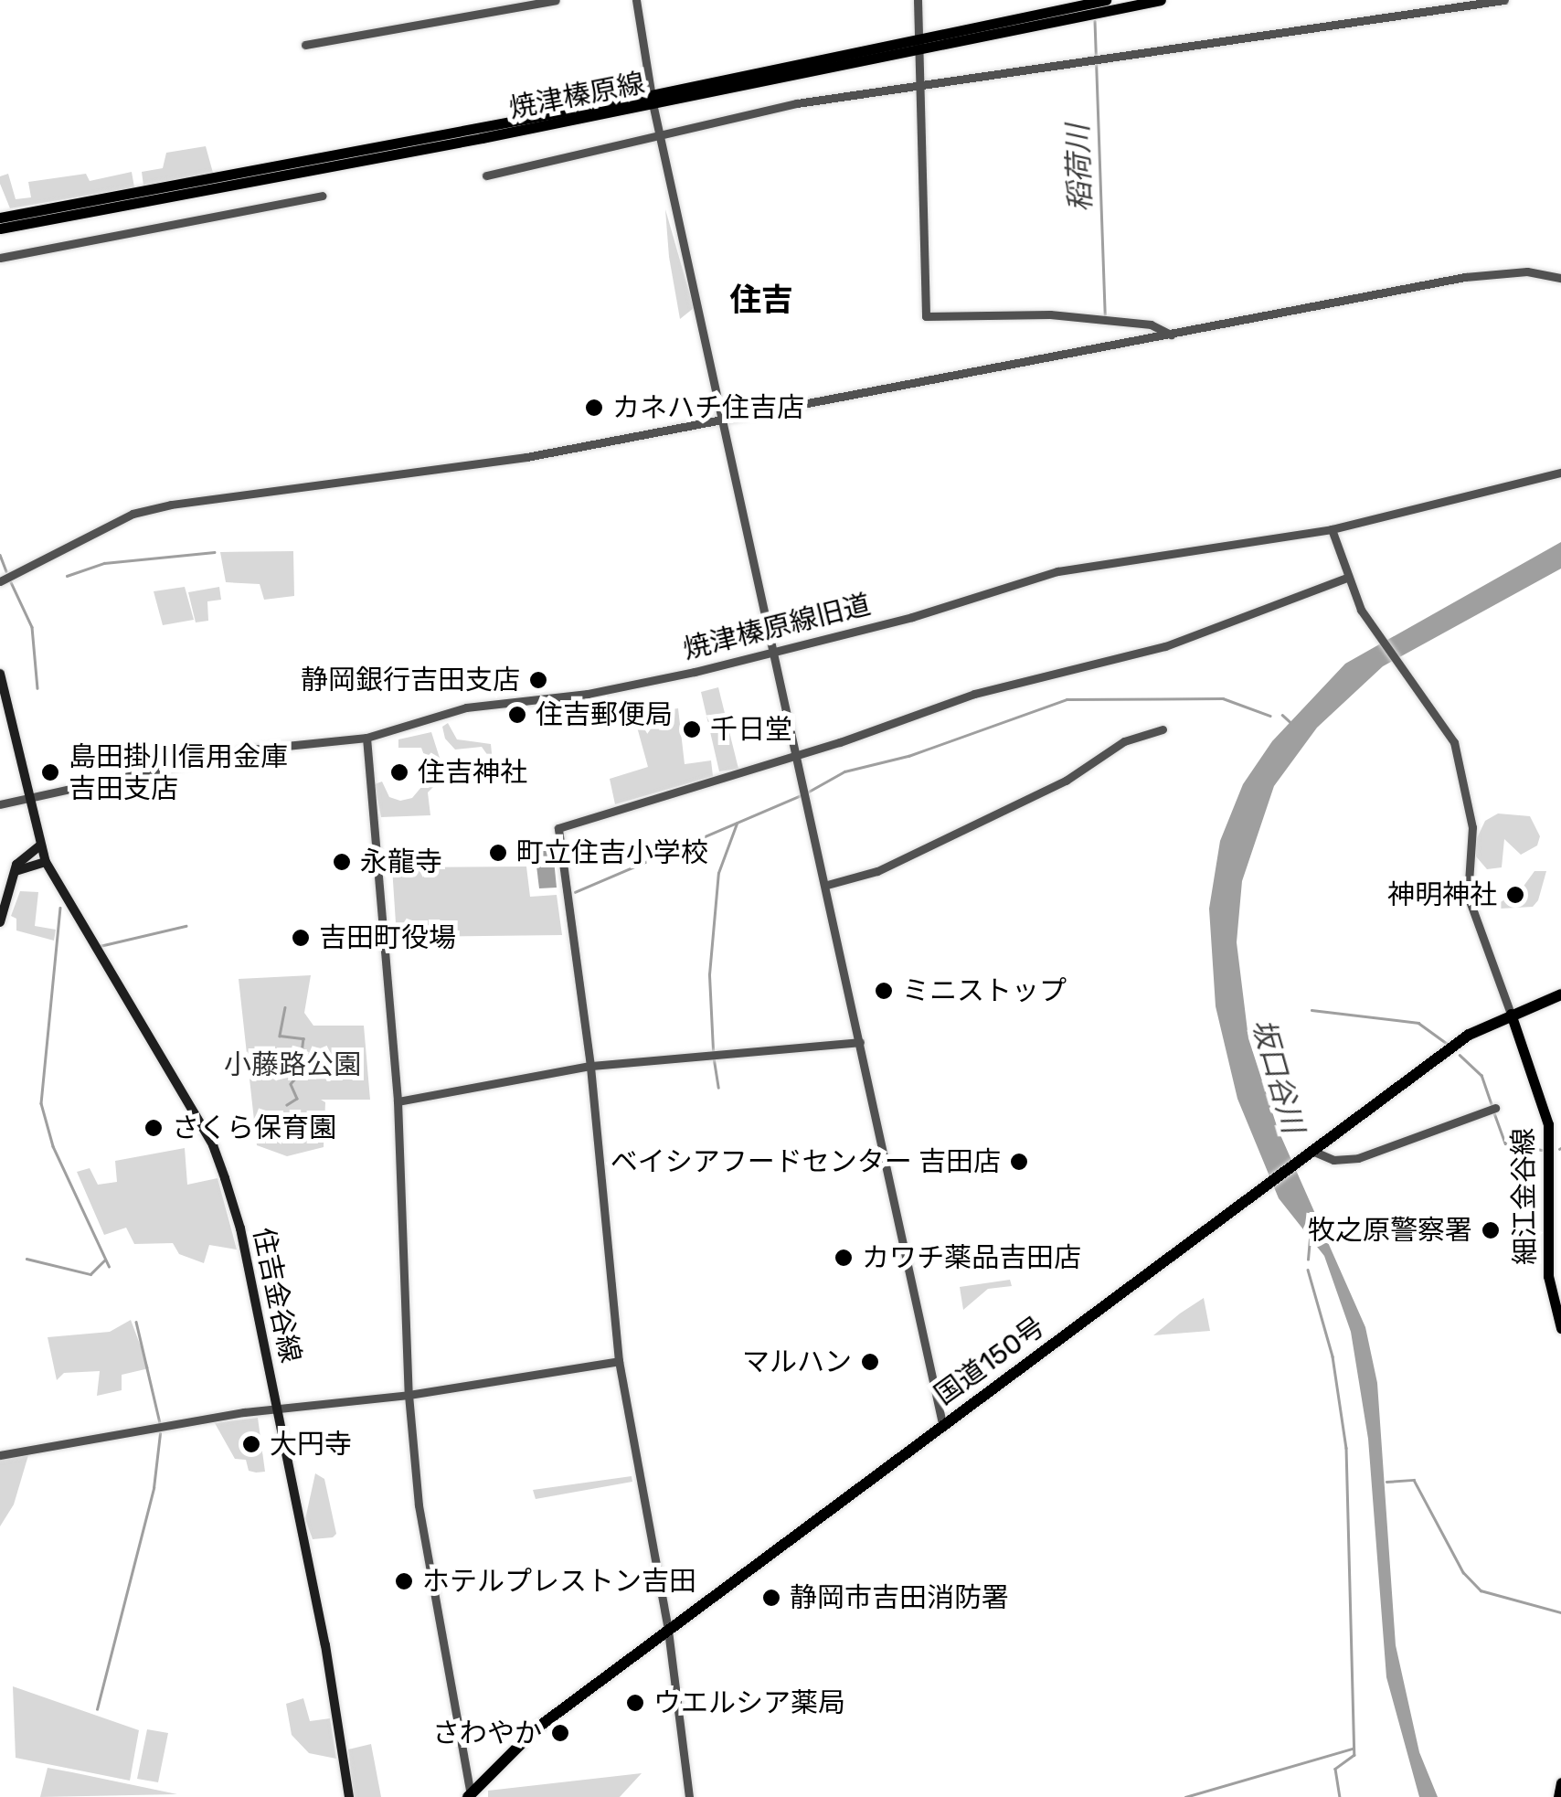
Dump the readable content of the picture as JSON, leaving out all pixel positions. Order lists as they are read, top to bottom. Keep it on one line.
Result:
{"streets":{"highway":["国道150号"],"main road":["焼津榛原線","細江金谷線","住吉金谷線"],"street":["焼津榛原線旧道"]},"crossings":[["焼津榛原線旧道","住吉金谷線"],["細江金谷線","国道150号"]],"districts":["住吉"],"water":["稻荷川","坂口谷川"],"parks":["小藤路公園"],"places":["カネハチ住吉店","静岡銀行吉田支店","住吉郵便局","千日堂","島田掛川信用金庫 吉田支店","住吉神社","町立住吉小学校","永龍寺","神明神社","吉田町役場","ミニストップ","さくら保育園","ベイシアフードセンター 吉田店","牧之原警察署","カワチ薬品吉田店","マルハン","大円寺","ホテルプレストン吉田","静岡市吉田消防署","ウエルシア薬局","さわやか"]}
